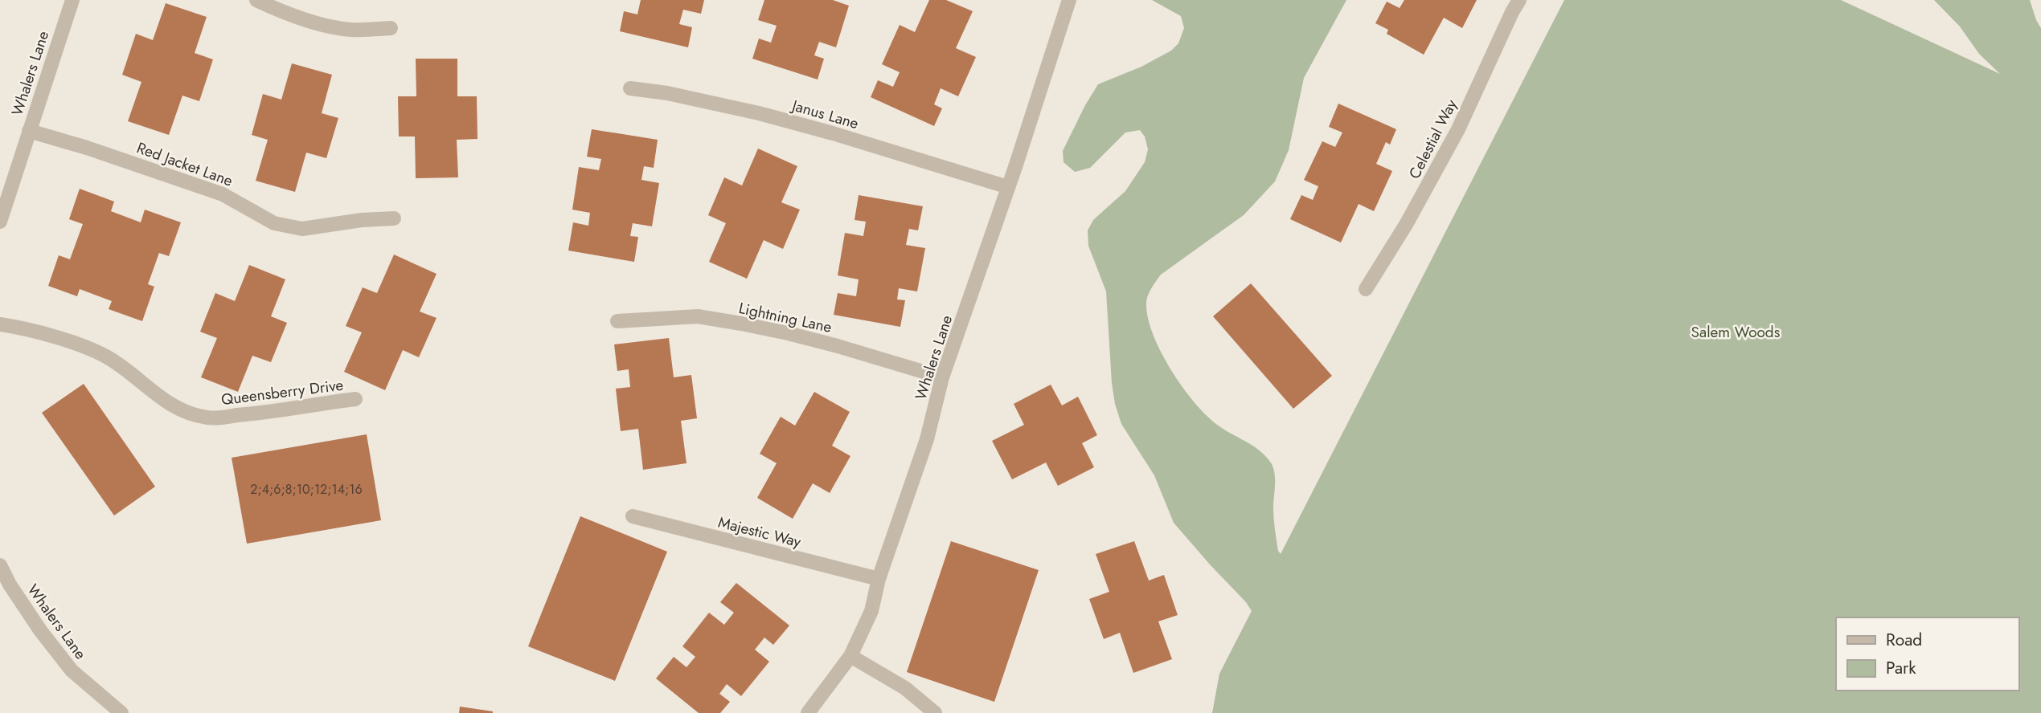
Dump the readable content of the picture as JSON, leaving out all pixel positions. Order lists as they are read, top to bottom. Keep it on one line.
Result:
{"streets":{"street":["Whalers Lane","Janus Lane","Celestial Way","Red Jacket Lane","Lightning Lane","Queensberry Drive","Majestic Way"]},"crossings":[["Whalers Lane","Janus Lane"],["Whalers Lane","Red Jacket Lane"],["Whalers Lane","Lightning Lane"],["Whalers Lane","Majestic Way"]],"parks":["Salem Woods"],"house_numbers":["2;4;6;8;10;12;14;16"],"legend":["Road","Park"]}
